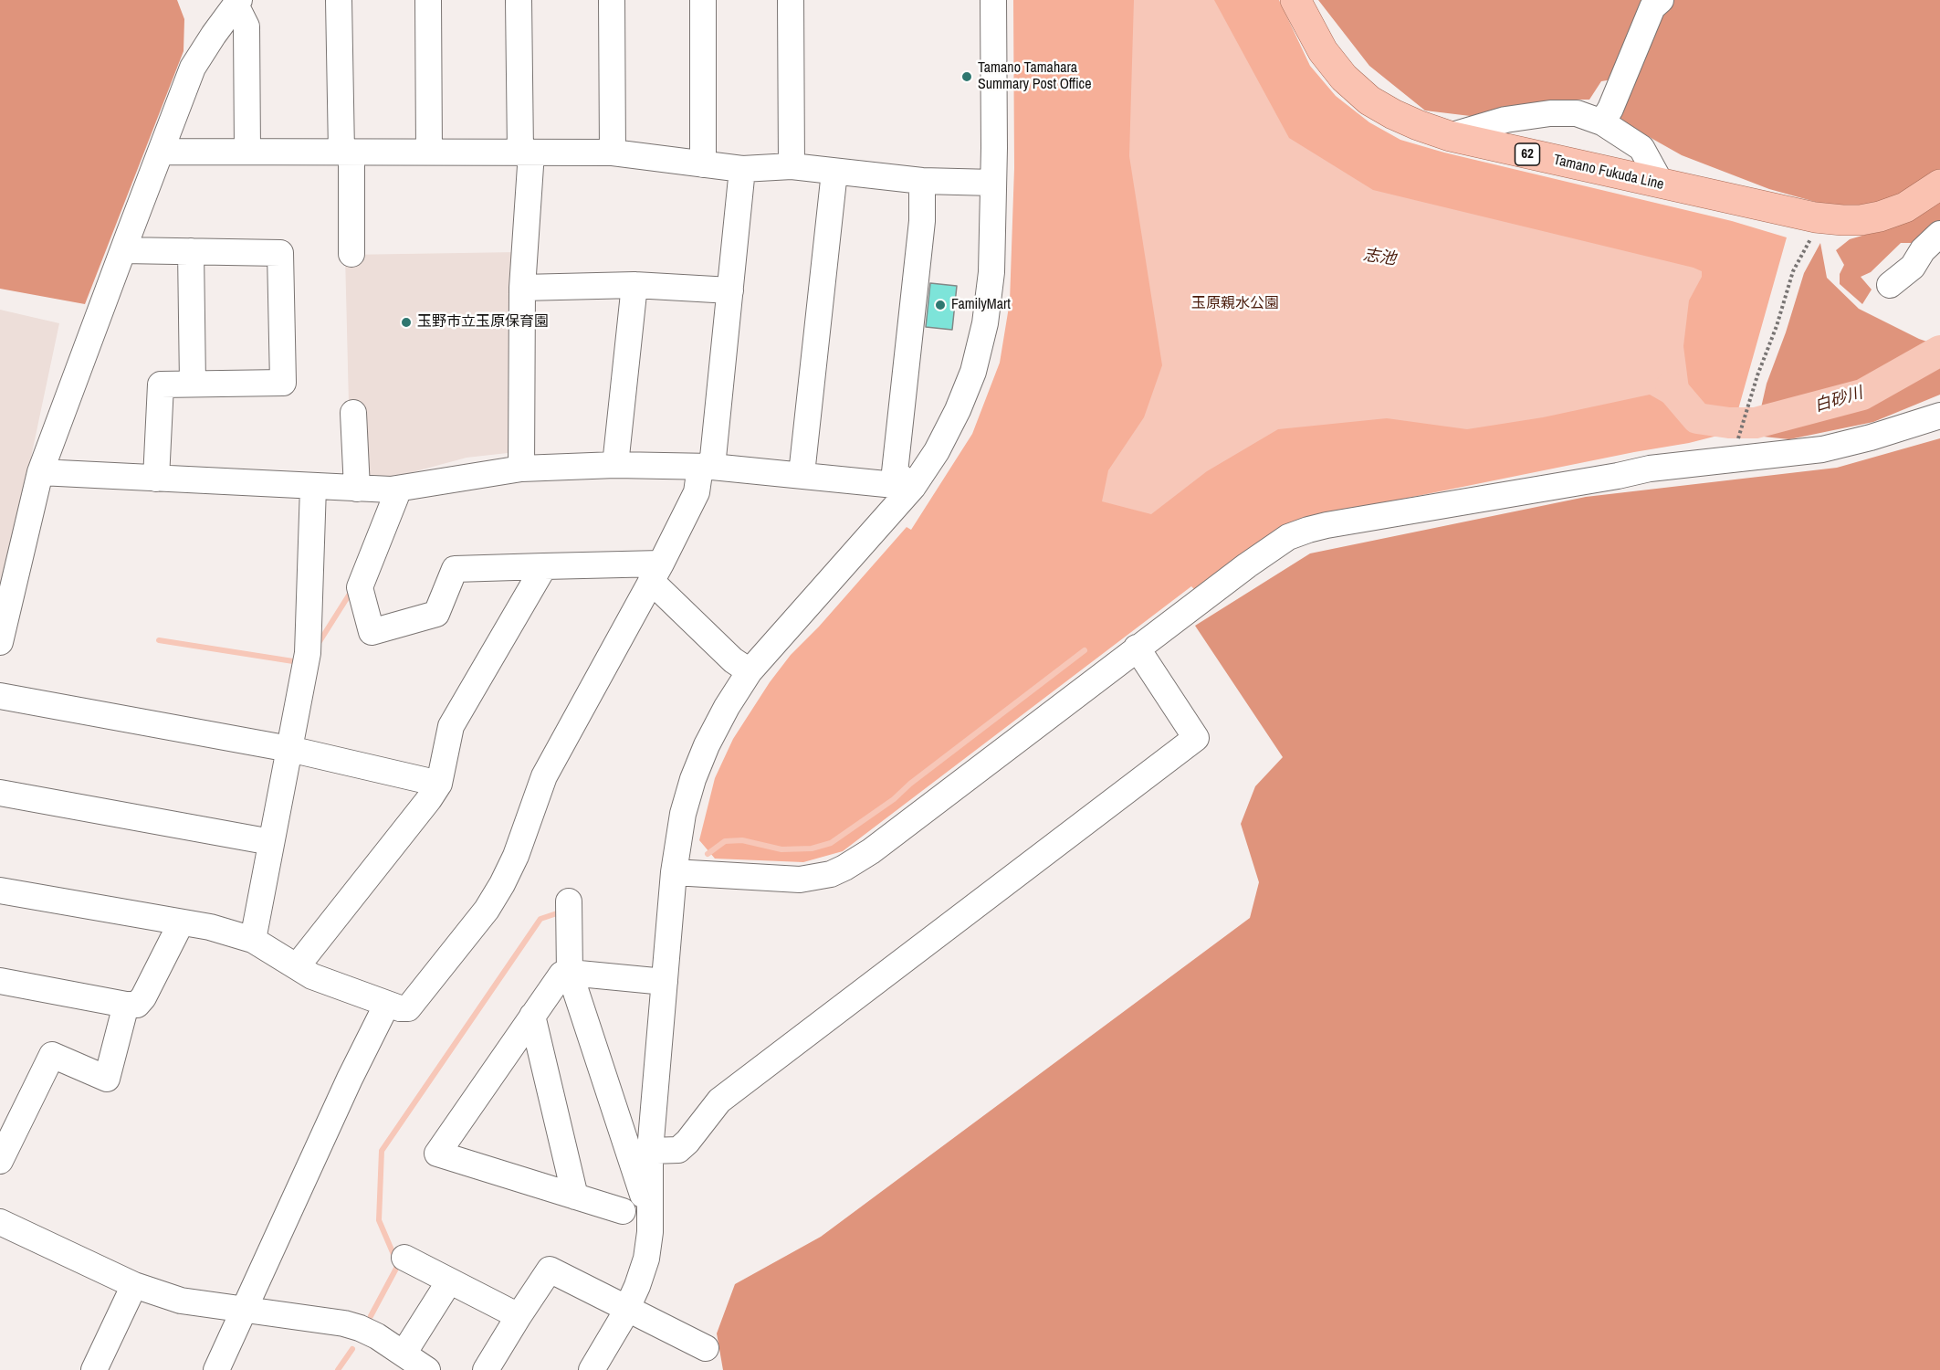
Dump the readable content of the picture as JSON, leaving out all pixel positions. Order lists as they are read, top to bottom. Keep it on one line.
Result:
{"streets":{"main road":["62","Tamano Fukuda Line"]},"water":["志池","白砂川"],"parks":["玉原親水公園"],"places":["Tamano Tamahara Summary Post Office","FamilyMart","玉野市立玉原保育園"]}
